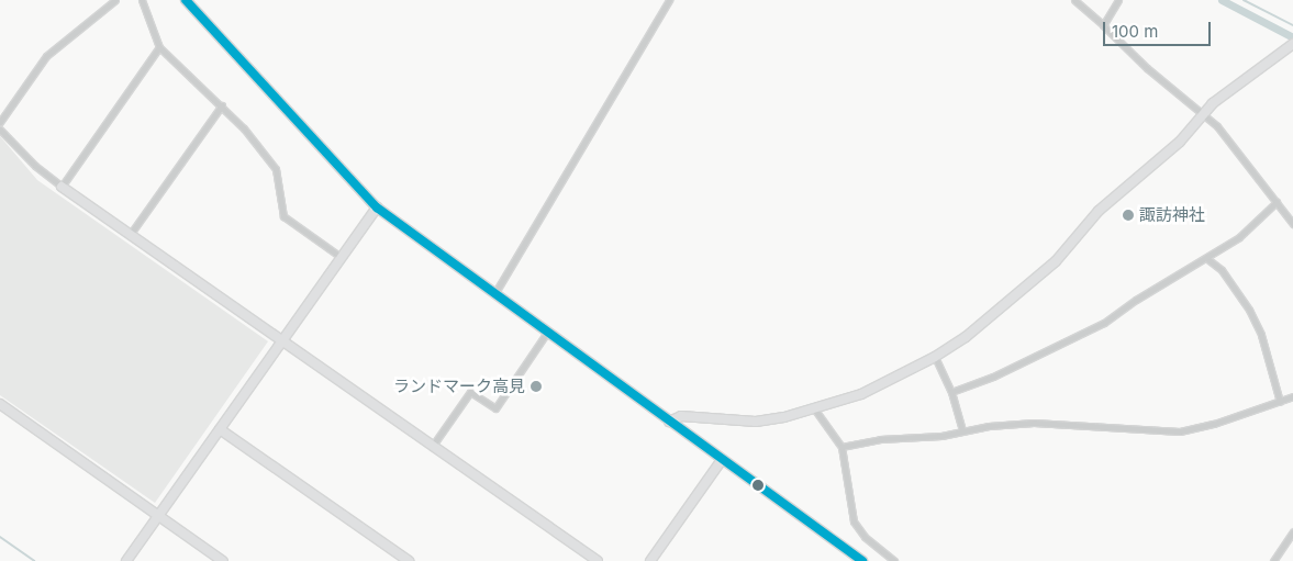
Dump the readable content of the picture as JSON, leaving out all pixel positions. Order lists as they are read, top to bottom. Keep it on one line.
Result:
{"places":["諏訪神社","ランドマーク高見"],"scale_bar":"100 m"}
